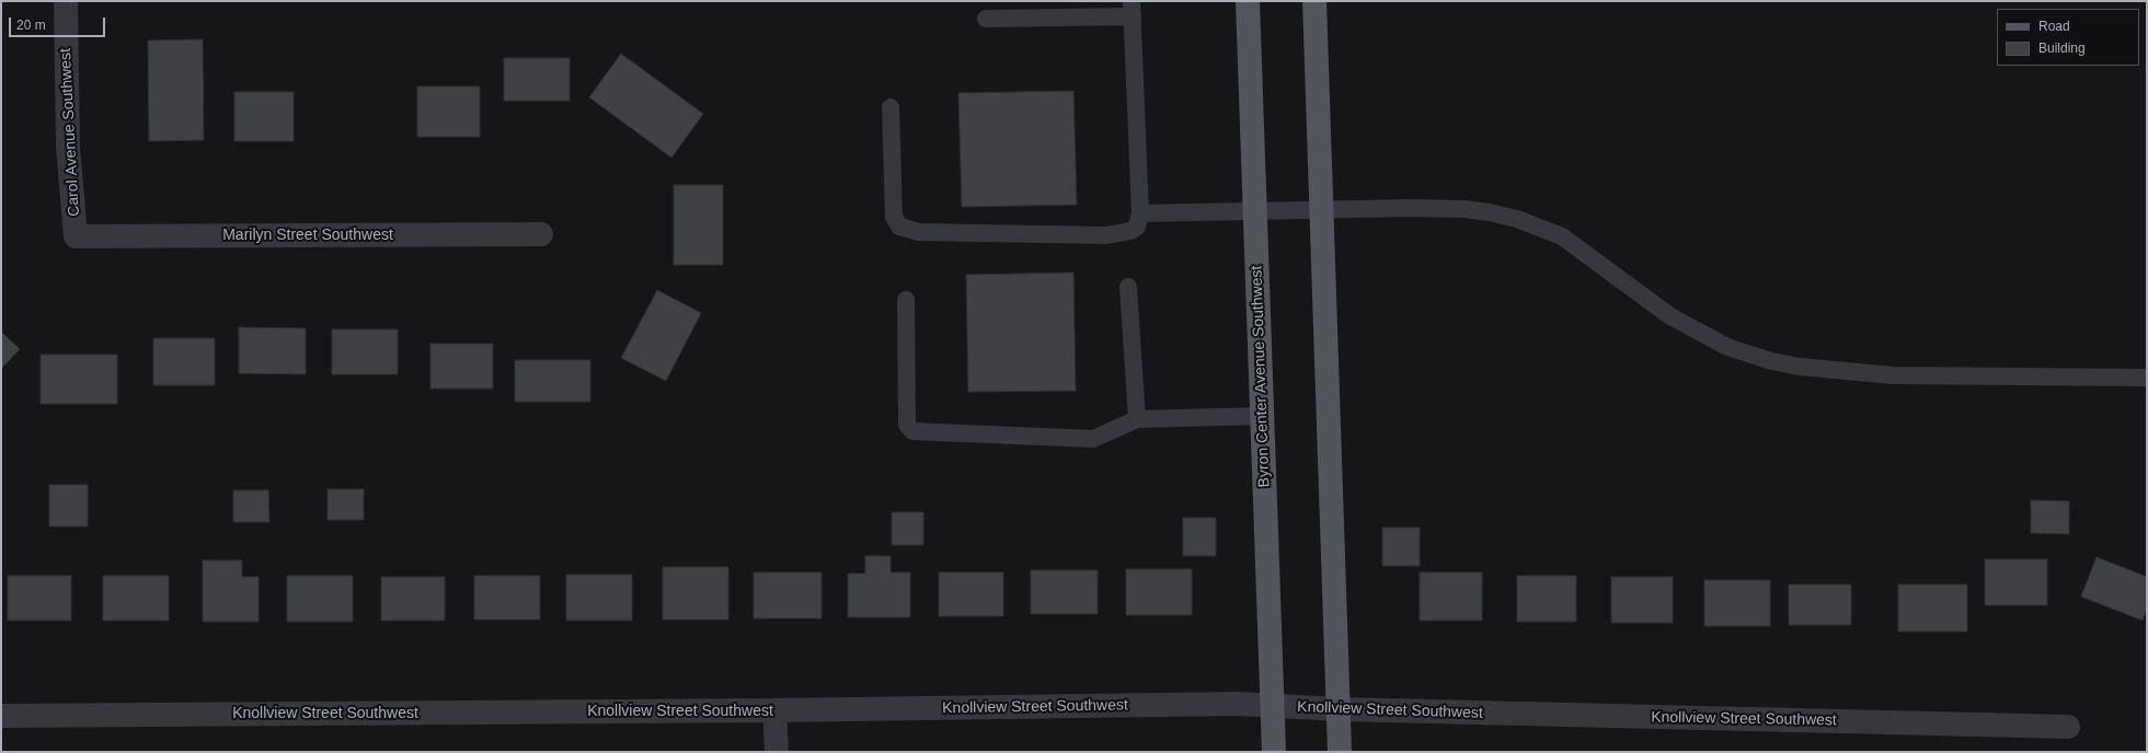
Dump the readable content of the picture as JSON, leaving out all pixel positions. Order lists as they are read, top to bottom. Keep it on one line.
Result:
{"streets":{"main road":["Byron Center Avenue Southwest"],"street":["Carol Avenue Southwest","Marilyn Street Southwest","Knollview Street Southwest"]},"crossings":[["Carol Avenue Southwest","Marilyn Street Southwest"],["Byron Center Avenue Southwest","Knollview Street Southwest"]],"legend":["Road","Building"],"scale_bar":"20 m"}
